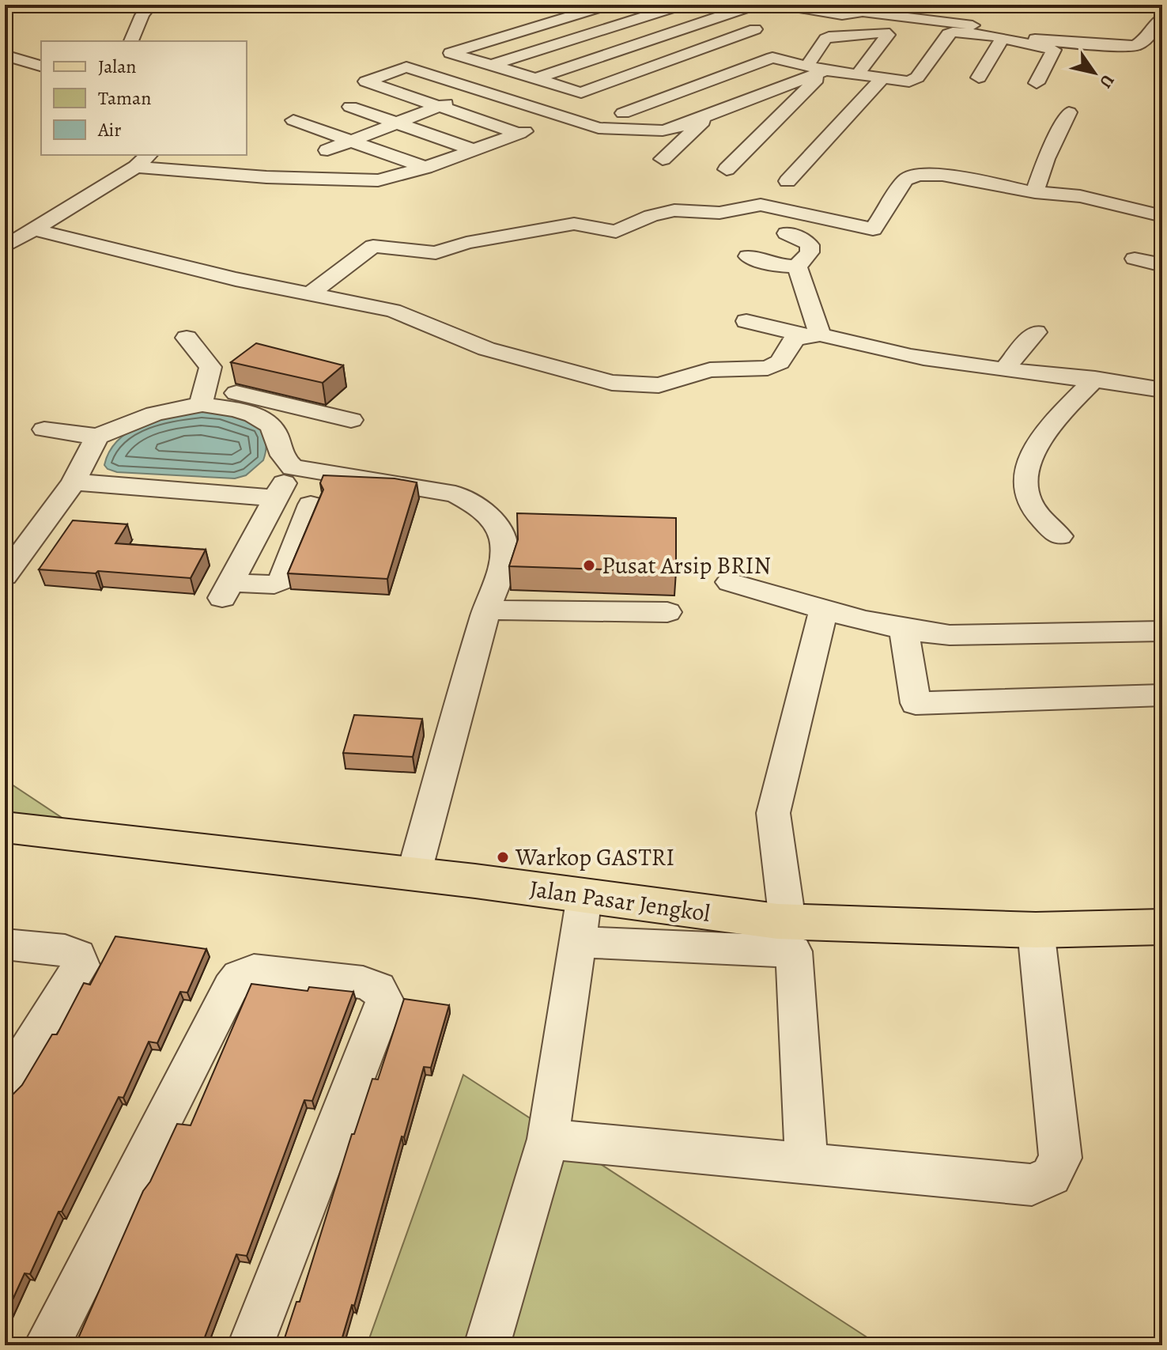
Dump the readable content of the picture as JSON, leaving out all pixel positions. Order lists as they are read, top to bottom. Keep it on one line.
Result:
{"streets":{"main road":["Jalan Pasar Jengkol"]},"places":["Pusat Arsip BRIN","Warkop GASTRI"],"legend":["Jalan","Taman","Air"],"north":"bottom right"}
